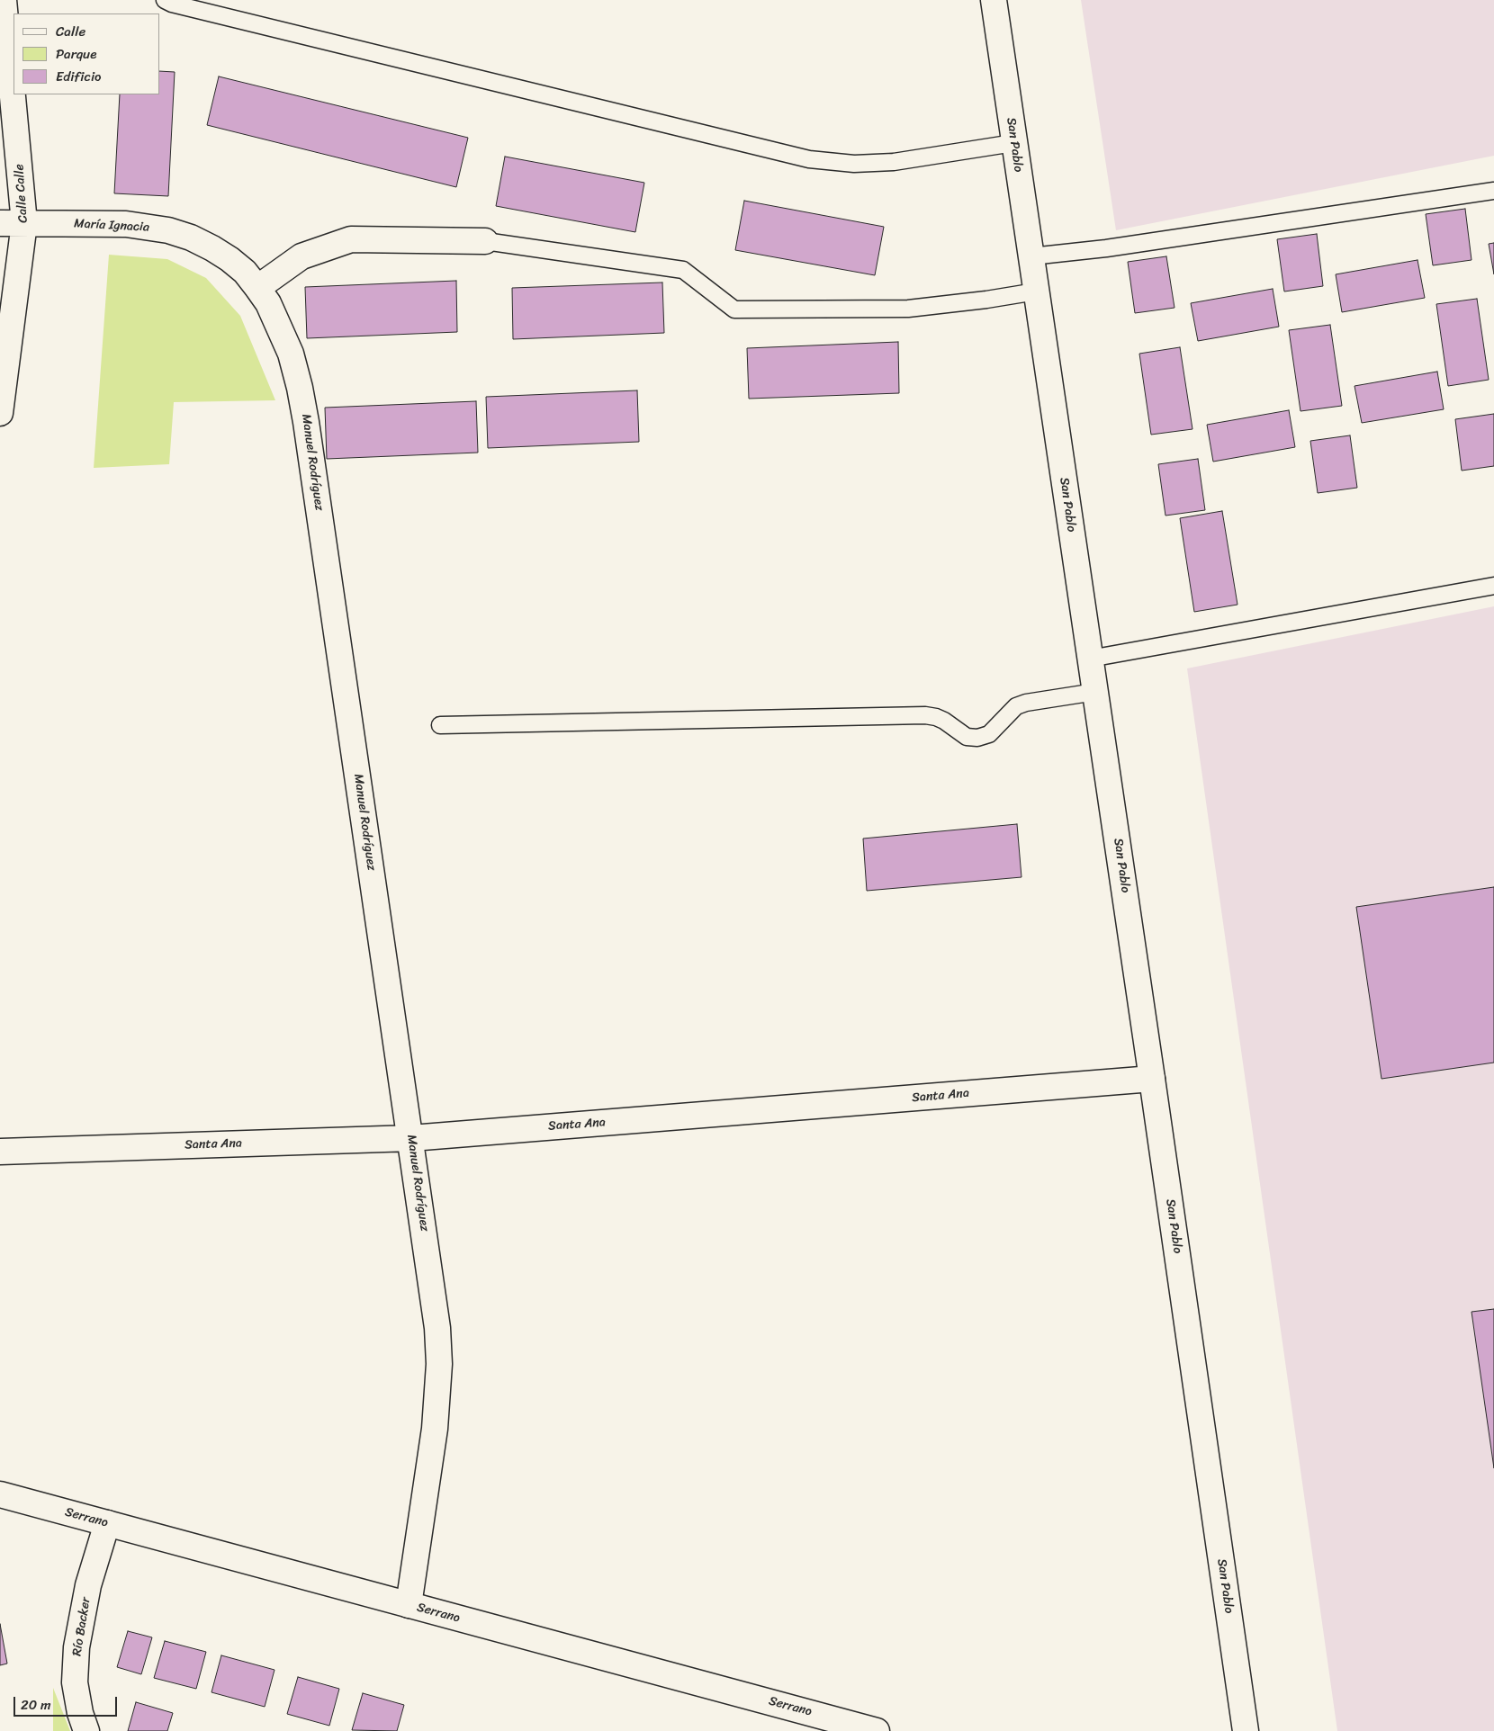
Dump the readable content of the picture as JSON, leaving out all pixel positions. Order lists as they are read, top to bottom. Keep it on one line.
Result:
{"streets":{"street":["San Pablo","Calle Calle","María Ignacia","Manuel Rodríguez","Santa Ana","Serrano","Río Backer"]},"crossings":[["San Pablo","Santa Ana"],["Calle Calle","María Ignacia"],["María Ignacia","Manuel Rodríguez"],["Manuel Rodríguez","Santa Ana"],["Manuel Rodríguez","Serrano"],["Serrano","Río Backer"]],"legend":["Calle","Parque","Edificio"],"scale_bar":"20 m"}
